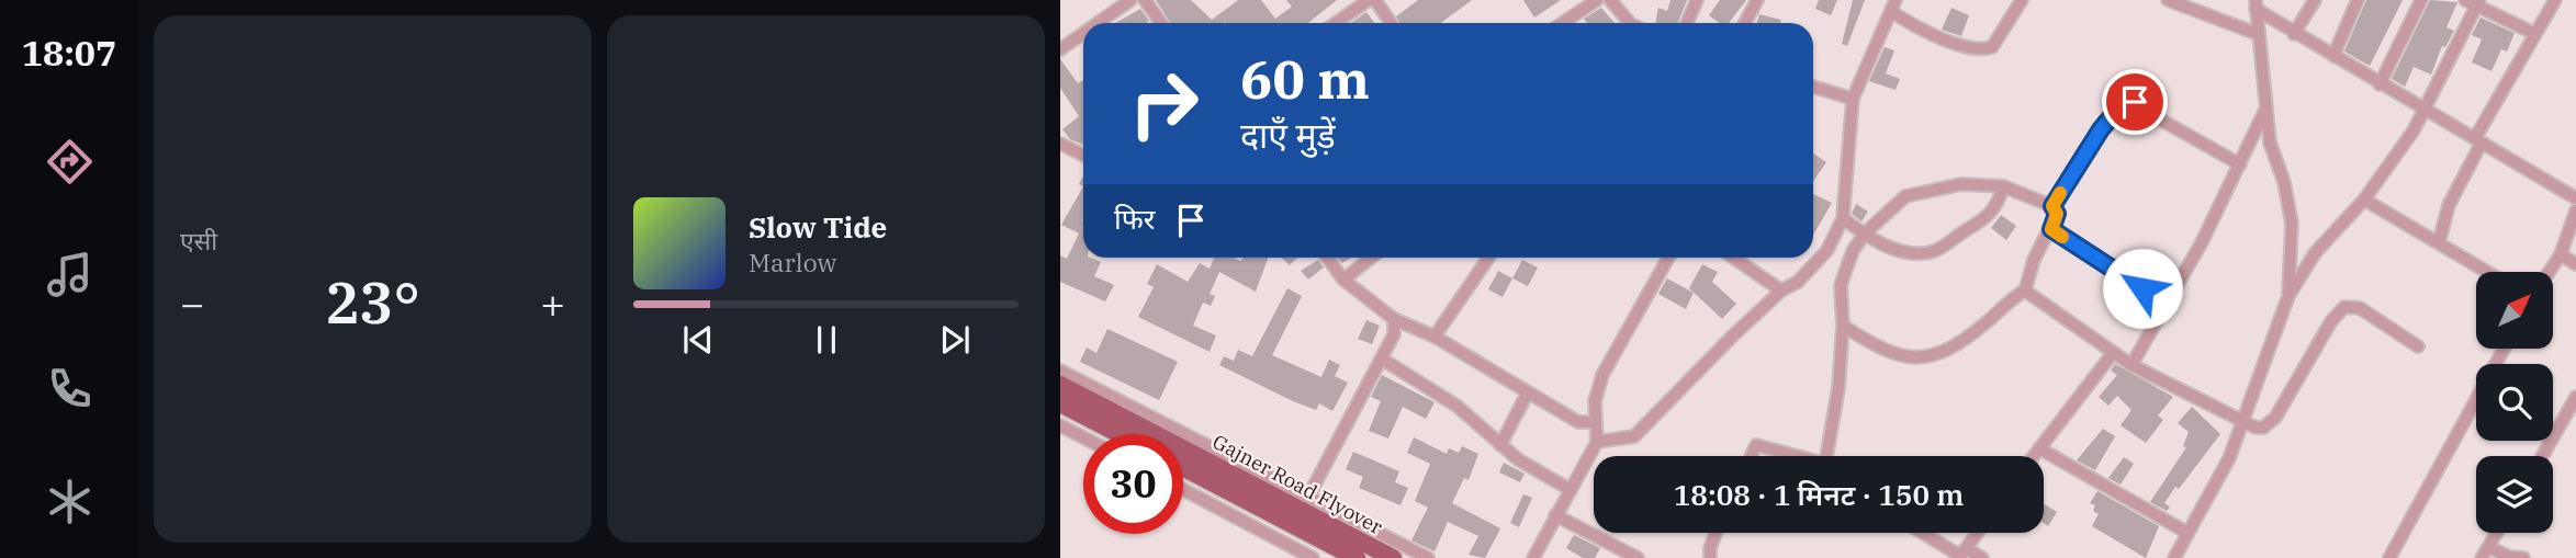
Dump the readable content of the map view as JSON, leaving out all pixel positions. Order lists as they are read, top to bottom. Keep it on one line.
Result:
{"streets":{"main road":["Gajner Road Flyover"]},"north":"top right","page":{"tabs":"18:07","tile":"एसी","turn":["60 m","दाएँ मुड़ें"],"then":"फिर","song":["Slow Tide","Marlow"],"heat":["−","23°","+"],"limit":"30","trip":"18:08 · 1 मिनट · 150 m"}}
